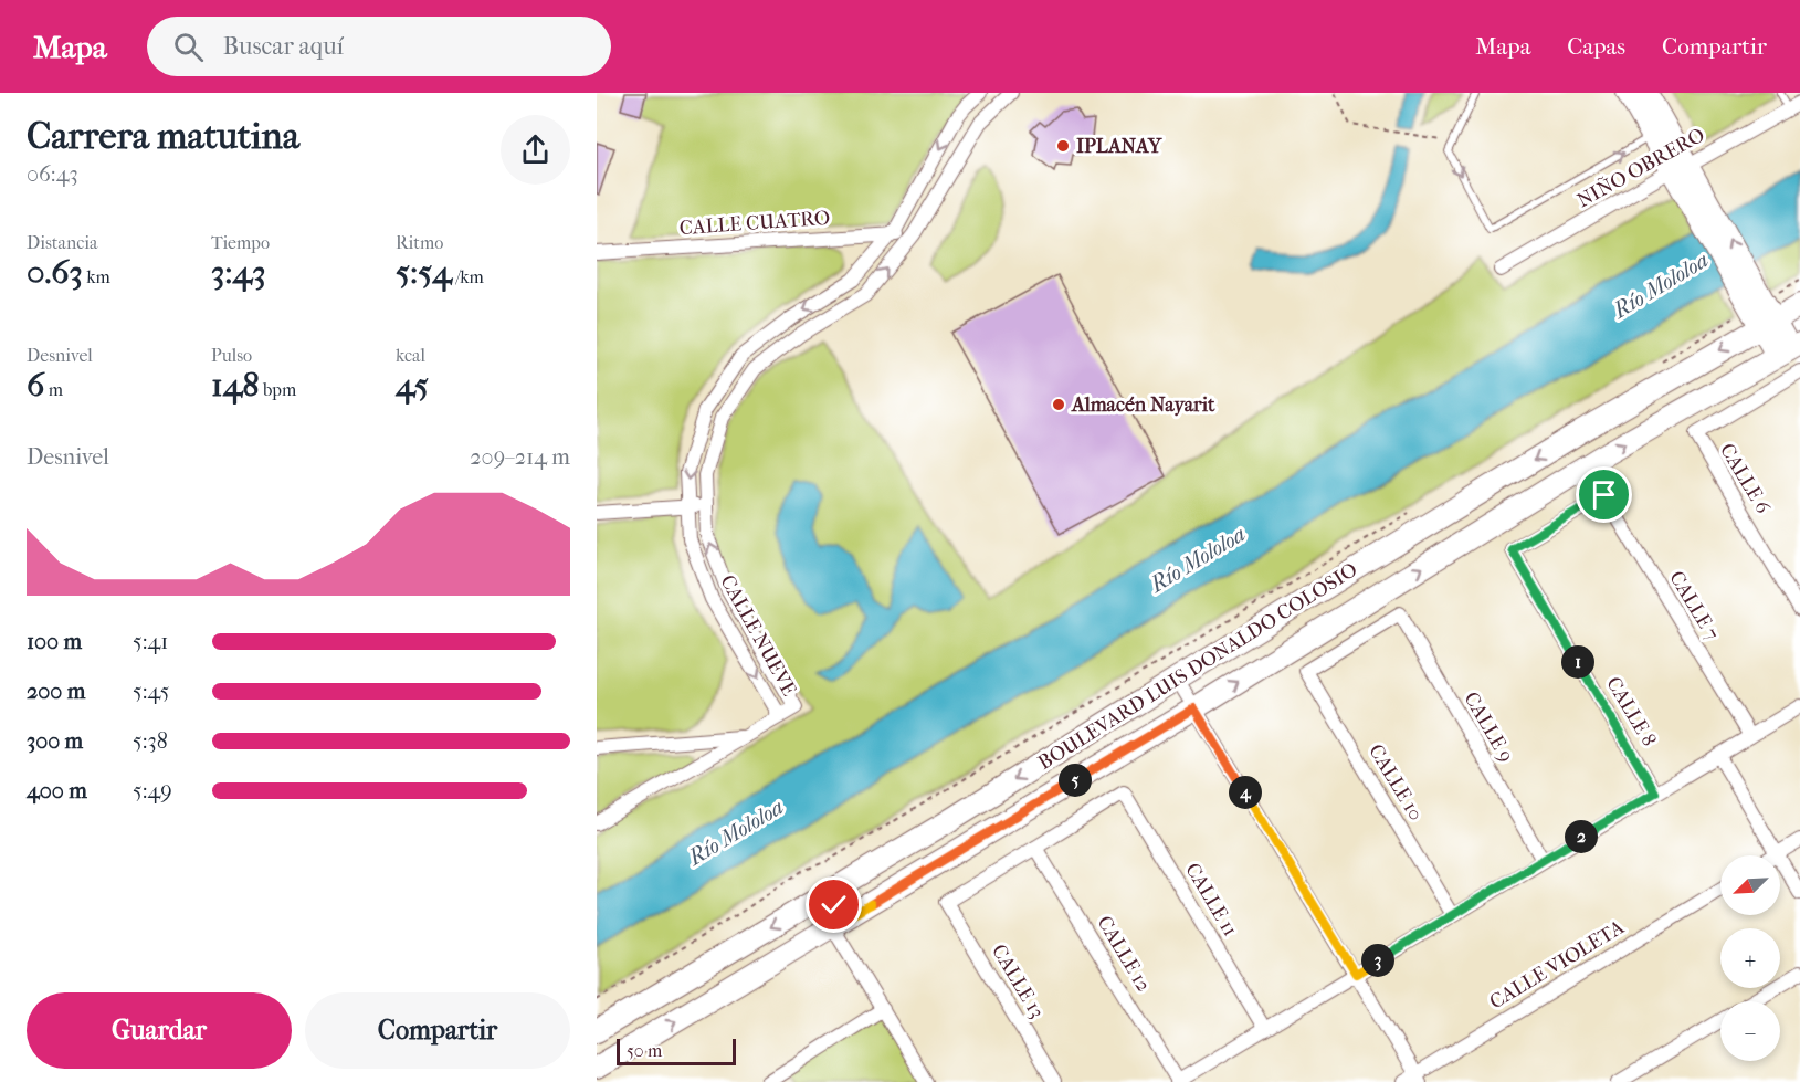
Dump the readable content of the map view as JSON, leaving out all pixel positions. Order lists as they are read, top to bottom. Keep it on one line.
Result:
{"streets":{"main road":["BOULEVARD LUIS DONALDO COLOSIO"],"street":["NIÑO OBRERO","CALLE CUATRO","CALLE 6","CALLE 7","CALLE NUEVE","CALLE 8","CALLE 9","CALLE 10","CALLE 11","CALLE 12","CALLE VIOLETA","CALLE 13"]},"crossings":[["CALLE CUATRO","CALLE NUEVE"],["CALLE 7","CALLE 8"],["CALLE 9","CALLE 10"],["CALLE 11","CALLE 12"],["CALLE 11","CALLE 13"],["CALLE 12","CALLE 13"]],"water":["Río Mololoa"],"places":["IPLANAY","Almacén Nayarit"],"scale_bar":"50 m","north":"bottom left","page":{"header":"Mapa","search":"Buscar aquí","nav":["Mapa","Capas","Compartir"],"heading":["Carrera matutina","06:43"],"stats":[["Distancia","0.63 km"],["Tiempo","3:43"],["Ritmo","5:54 /km"],["Desnivel","6 m"],["Pulso","148 bpm"],["kcal","45"]],"chart":["Desnivel","209–214 m"],"list":[{"name":"100 m","note":"5:41"},{"name":"200 m","note":"5:45"},{"name":"300 m","note":"5:38"},{"name":"400 m","note":"5:49"}],"pins":["1","5","4","2","3"],"map_buttons":["+","−"],"buttons":["Guardar","Compartir"],"scale":"50 m"}}
